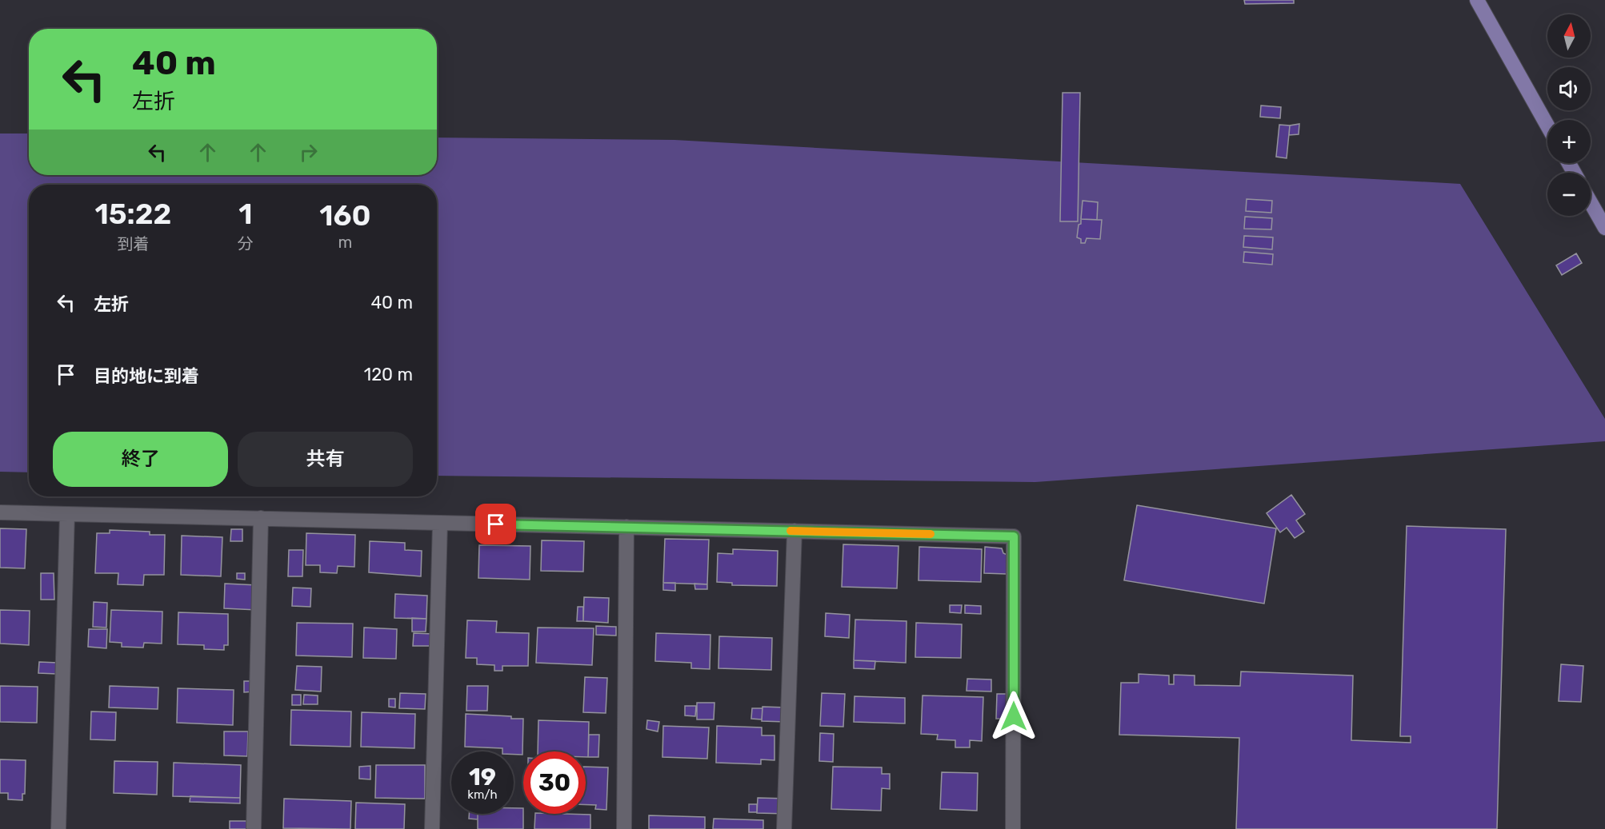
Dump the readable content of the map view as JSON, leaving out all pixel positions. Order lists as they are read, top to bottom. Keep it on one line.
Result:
{"north":"top","page":{"map_buttons":["+","−"],"turn":["40 m","左折"],"eta":["15:22","到着","1","分","160","m"],"list":[{"name":"左折","value":"40 m"},{"name":"目的地に到着","value":"120 m"}],"buttons":["終了","共有"],"speed":"19 km/h","limit":"30"}}
